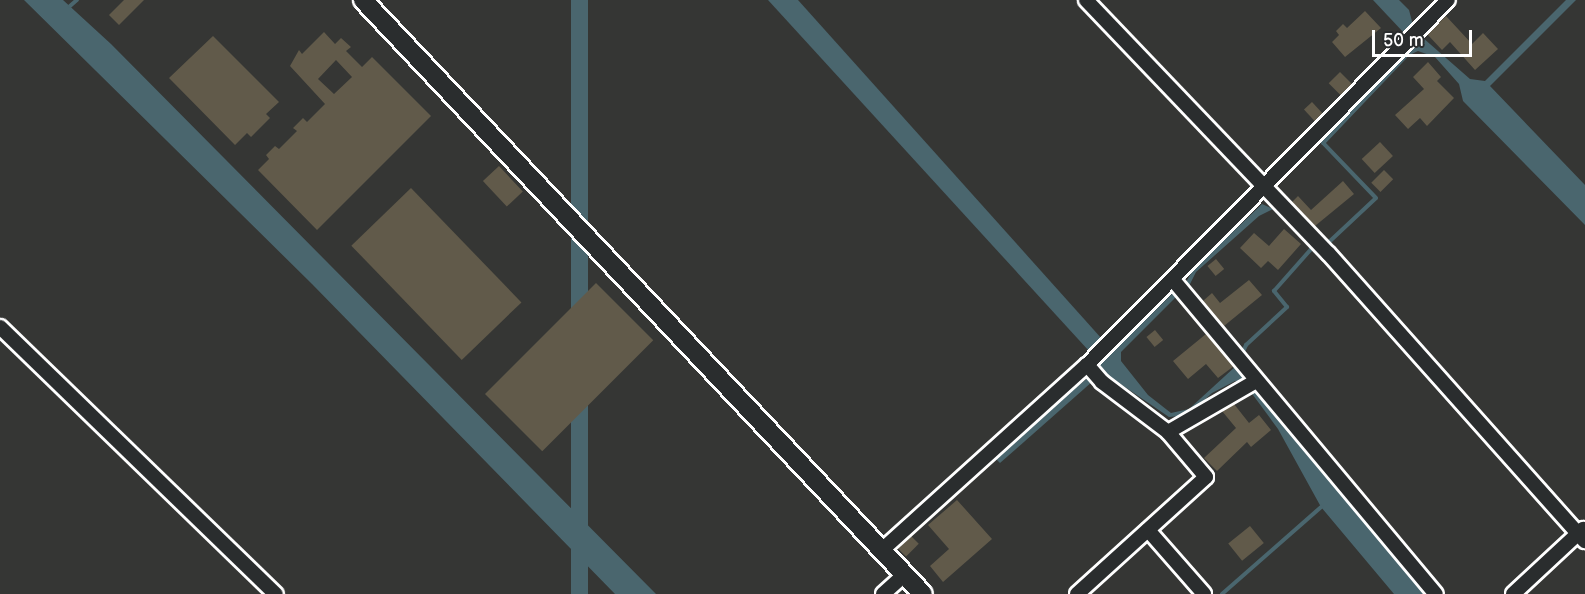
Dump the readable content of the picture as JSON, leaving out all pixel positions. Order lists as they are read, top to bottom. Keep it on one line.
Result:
{"scale_bar":"50 m"}
